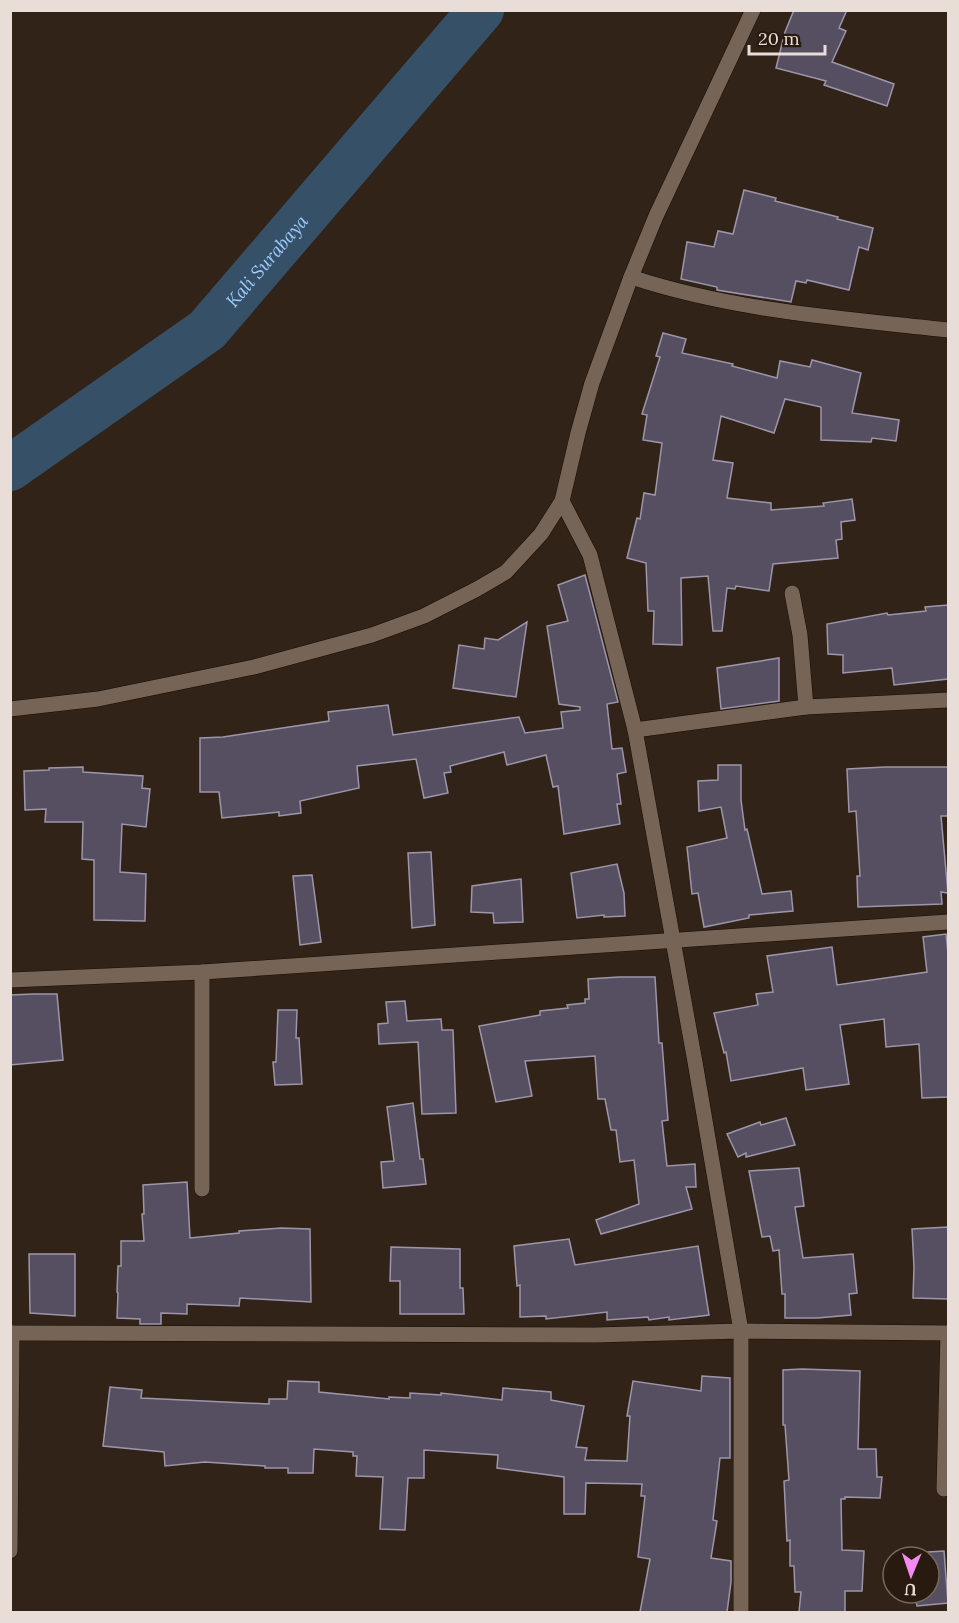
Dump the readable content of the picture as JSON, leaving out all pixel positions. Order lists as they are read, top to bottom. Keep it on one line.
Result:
{"water":["Kali Surabaya"],"scale_bar":"20 m","north":"bottom"}
